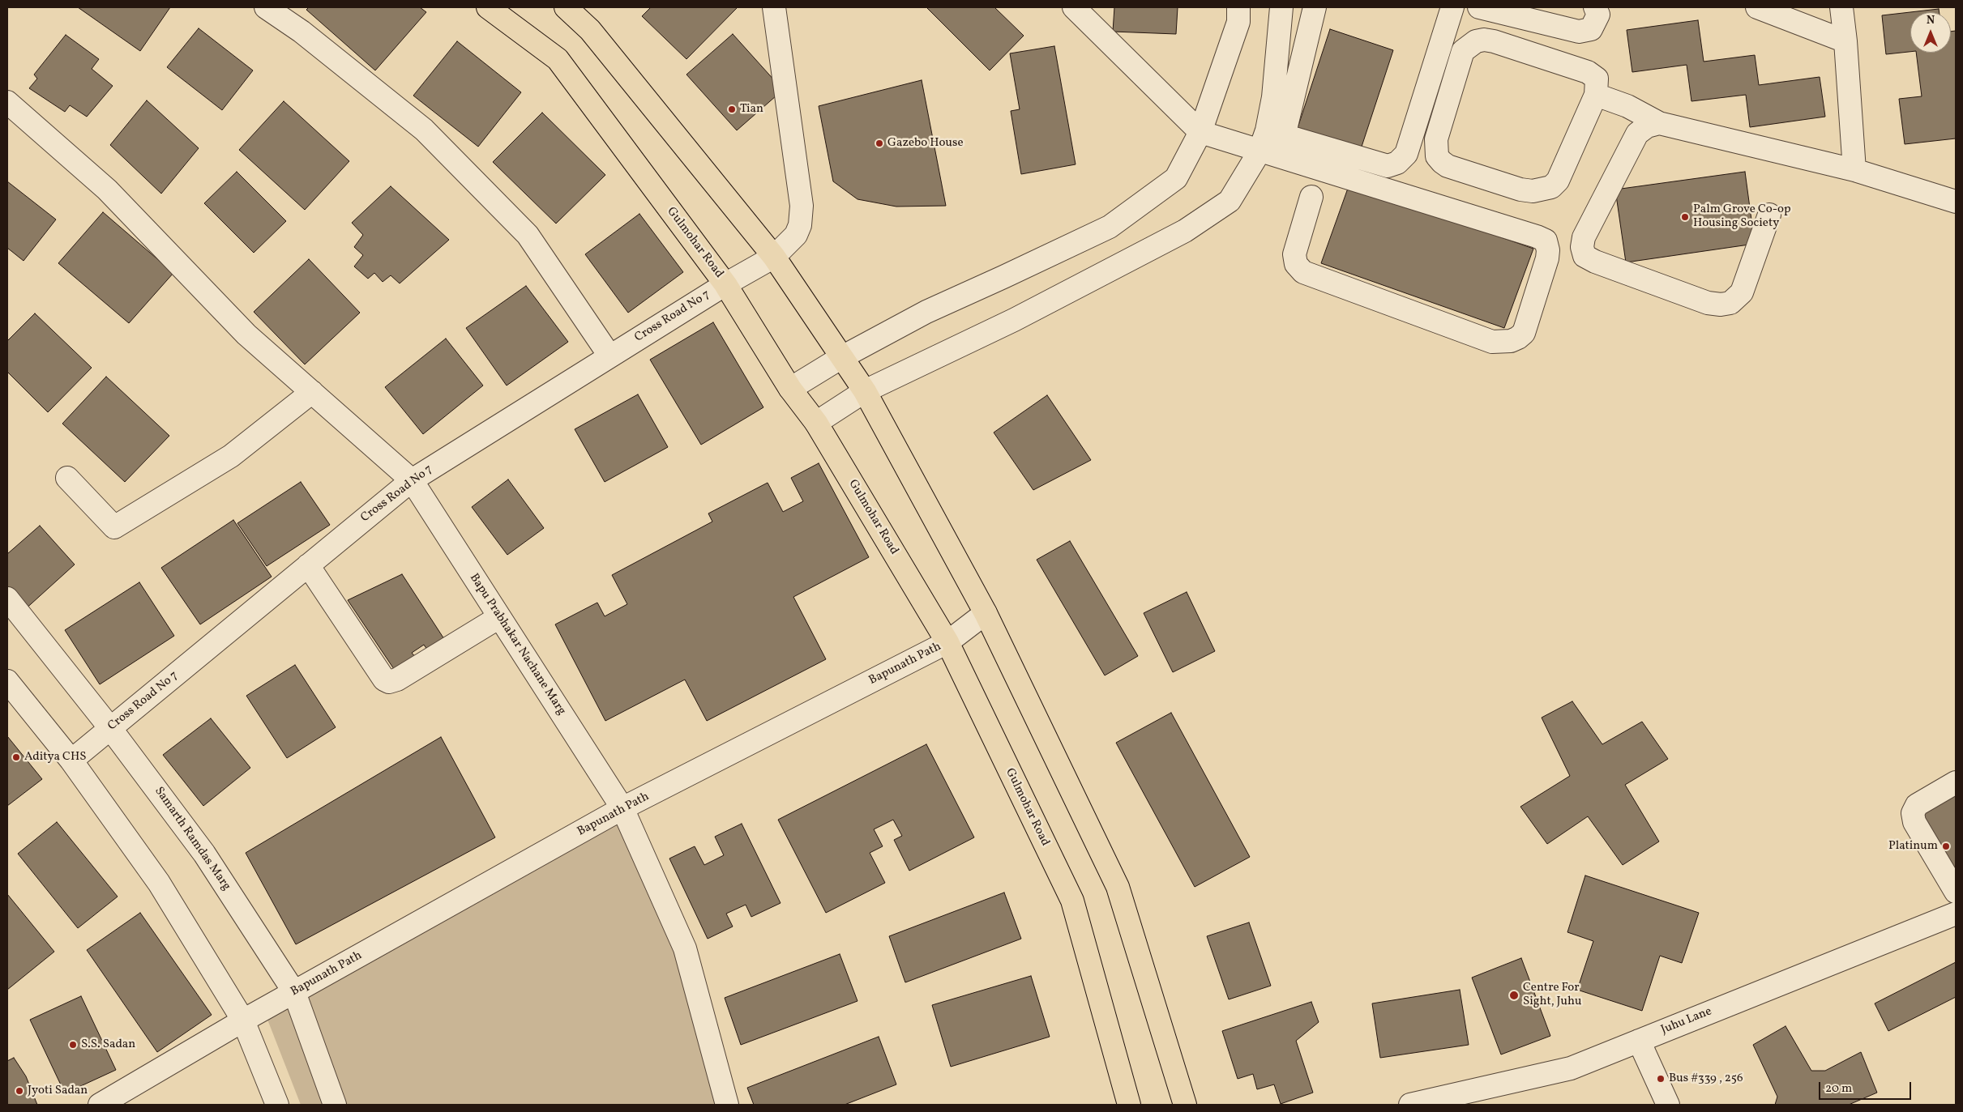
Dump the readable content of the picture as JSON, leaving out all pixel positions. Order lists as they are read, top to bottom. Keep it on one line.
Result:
{"streets":{"main road":["Gulmohar Road"],"street":["Cross Road No 7","Bapu Prabhakar Nachane Marg","Bapunath Path","Samarth Ramdas Marg","Juhu Lane"]},"crossings":[["Gulmohar Road","Cross Road No 7"],["Gulmohar Road","Bapunath Path"],["Cross Road No 7","Bapu Prabhakar Nachane Marg"],["Cross Road No 7","Samarth Ramdas Marg"],["Bapu Prabhakar Nachane Marg","Bapunath Path"],["Bapunath Path","Samarth Ramdas Marg"]],"places":["Tian","Gazebo House","Palm Grove Co-op Housing Society","Aditya CHS","Platinum","Centre For Sight, Juhu","S.S. Sadan","Bus #339 , 256","Jyoti Sadan"],"scale_bar":"20 m","north":"top"}
